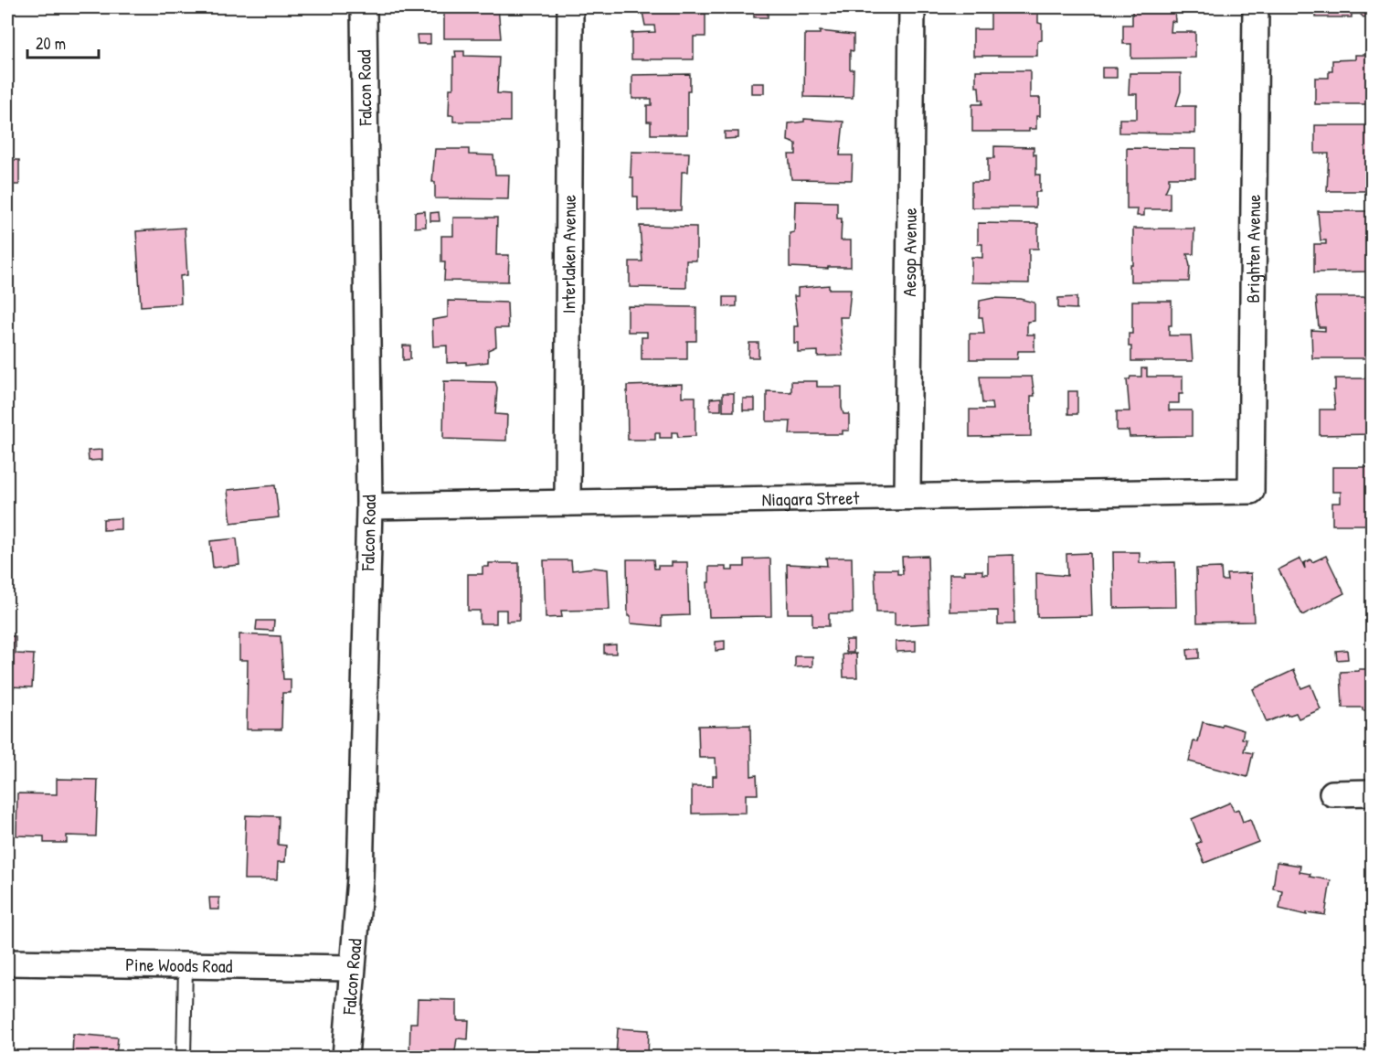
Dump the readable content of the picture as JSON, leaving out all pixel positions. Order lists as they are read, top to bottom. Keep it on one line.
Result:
{"streets":{"street":["Falcon Road","Brighten Avenue","Aesop Avenue","Interlaken Avenue","Niagara Street","Pine Woods Road"]},"crossings":[["Falcon Road","Niagara Street"],["Falcon Road","Pine Woods Road"],["Brighten Avenue","Niagara Street"],["Aesop Avenue","Niagara Street"],["Interlaken Avenue","Niagara Street"]],"scale_bar":"20 m"}
